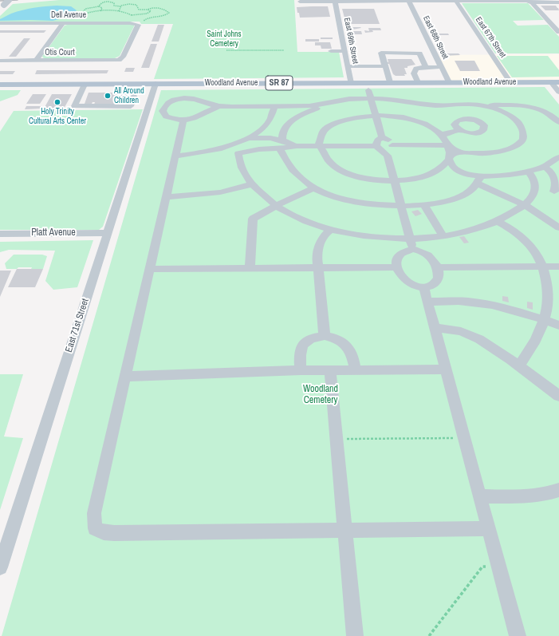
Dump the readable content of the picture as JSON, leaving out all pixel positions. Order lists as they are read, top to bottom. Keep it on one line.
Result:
{"streets":{"main road":["Woodland Avenue","SR 87"],"street":["Dell Avenue","East 68th Street","East 67th Street","East 69th Street","Otis Court","Platt Avenue","East 71st Street"]},"crossings":[["Dell Avenue","Otis Court"],["East 68th Street","Woodland Avenue"],["East 67th Street","Woodland Avenue"],["East 69th Street","Woodland Avenue"],["Woodland Avenue","East 71st Street"],["Platt Avenue","East 71st Street"]],"parks":["Saint Johns Cemetery","Woodland Cemetery"],"places":["All Around Children","Holy Trinity Cultural Arts Center"]}
